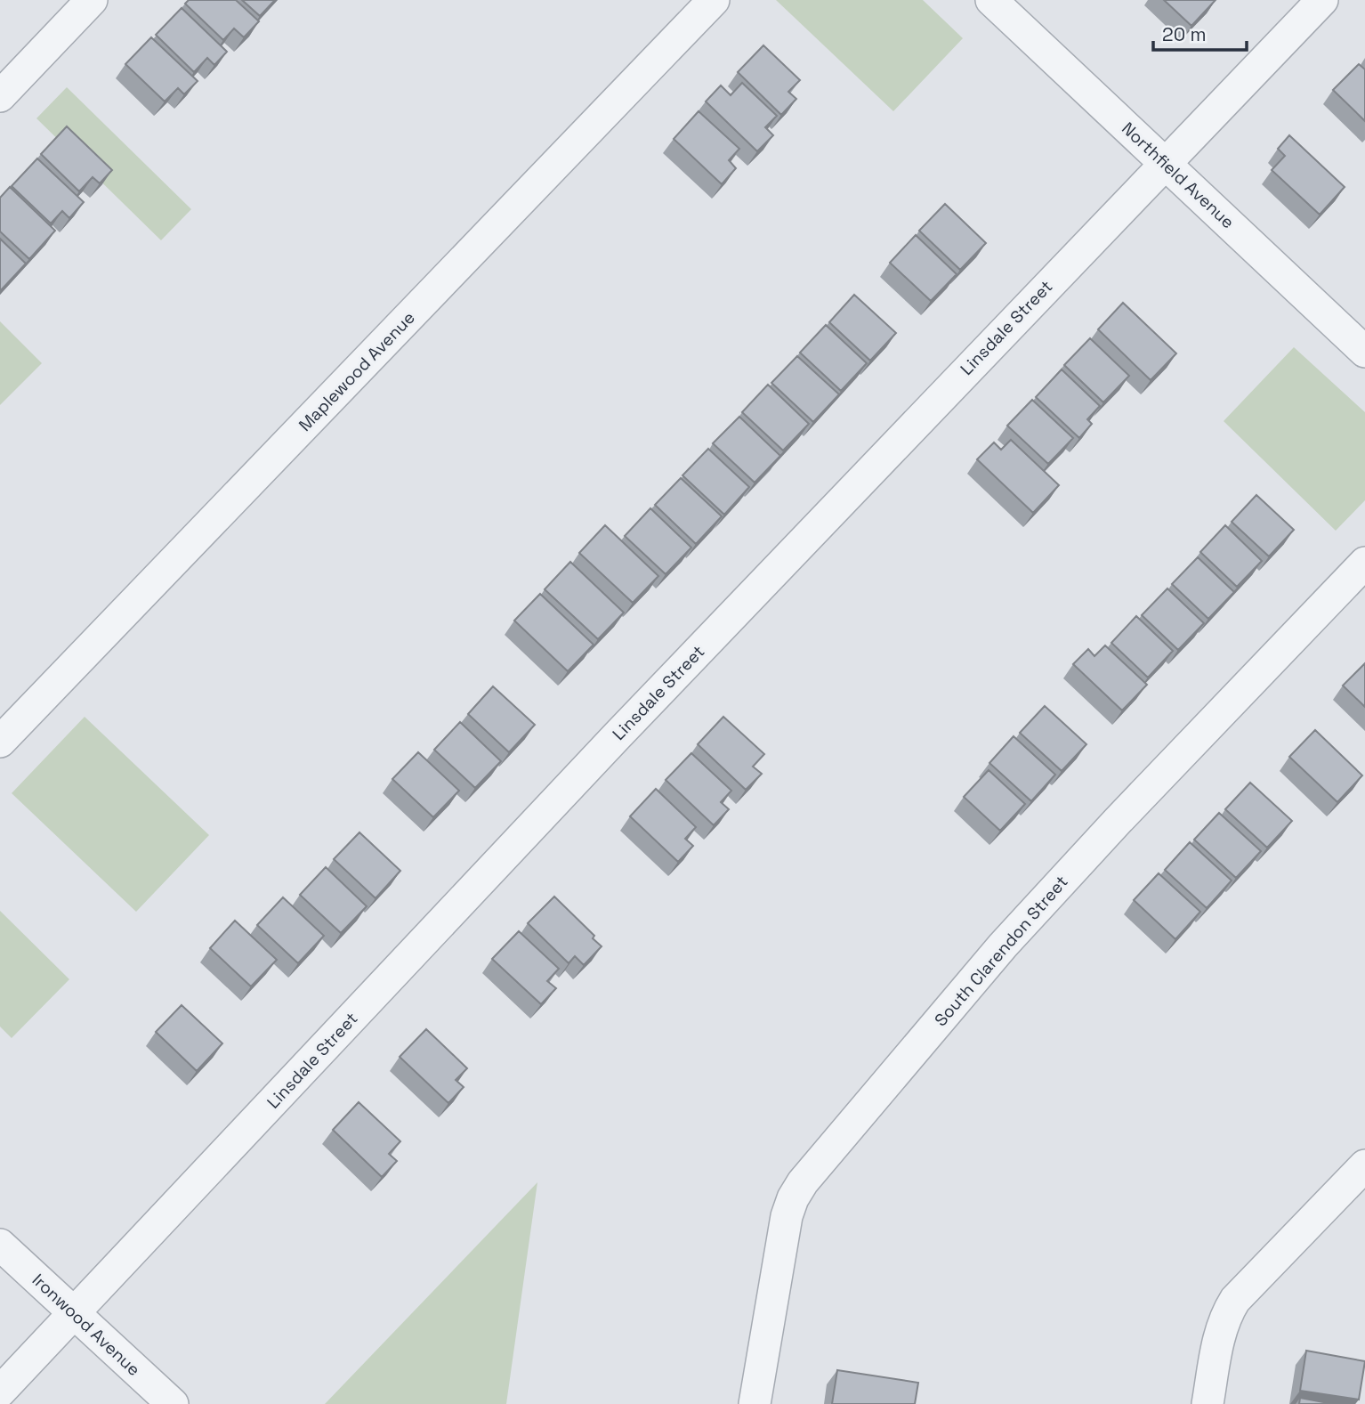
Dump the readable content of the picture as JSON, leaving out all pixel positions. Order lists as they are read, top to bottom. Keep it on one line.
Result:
{"streets":{"street":["Northfield Avenue","Linsdale Street","Maplewood Avenue","South Clarendon Street","Ironwood Avenue"]},"crossings":[["Northfield Avenue","Linsdale Street"],["Linsdale Street","Ironwood Avenue"]],"scale_bar":"20 m"}
